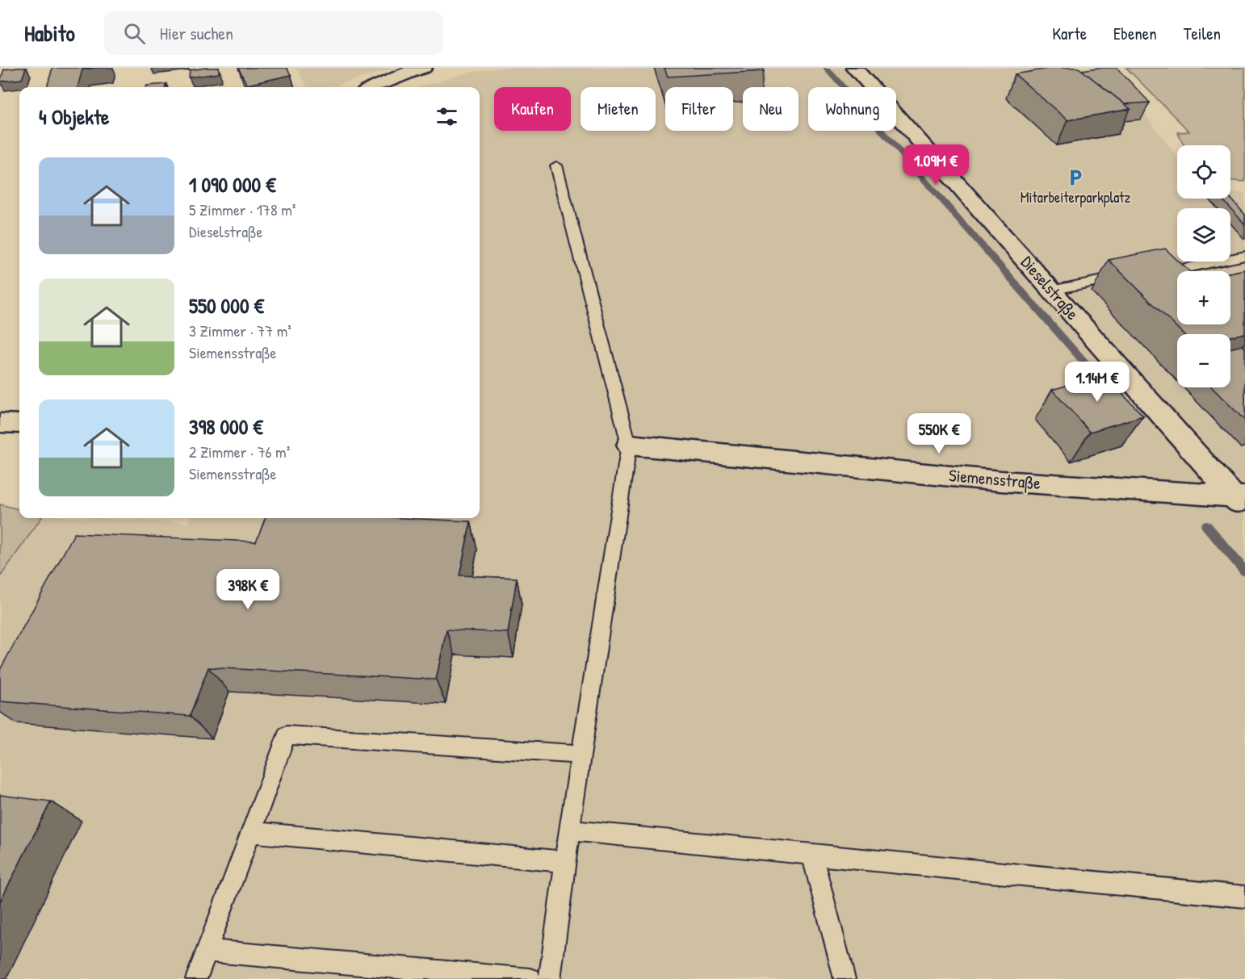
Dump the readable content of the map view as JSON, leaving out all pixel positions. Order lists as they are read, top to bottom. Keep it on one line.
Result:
{"streets":{"street":["Dieselstraße","Siemensstraße"]},"crossings":[["Dieselstraße","Siemensstraße"]],"places":{"parking":["Mitarbeiterparkplatz"]},"page":{"header":"Habito","search":"Hier suchen","nav":["Karte","Ebenen","Teilen"],"chip":["Kaufen","Mieten","Filter","Neu","Wohnung"],"heading":"4 Objekte","price":["1.09M €","1.14M €","550K €","398K €"],"map_buttons":["+","−"],"list":[{"name":"1 090 000 €","note":"5 Zimmer · 178 m² · Dieselstraße"},{"name":"550 000 €","note":"3 Zimmer · 77 m² · Siemensstraße"},{"name":"398 000 €","note":"2 Zimmer · 76 m² · Siemensstraße"}]}}
